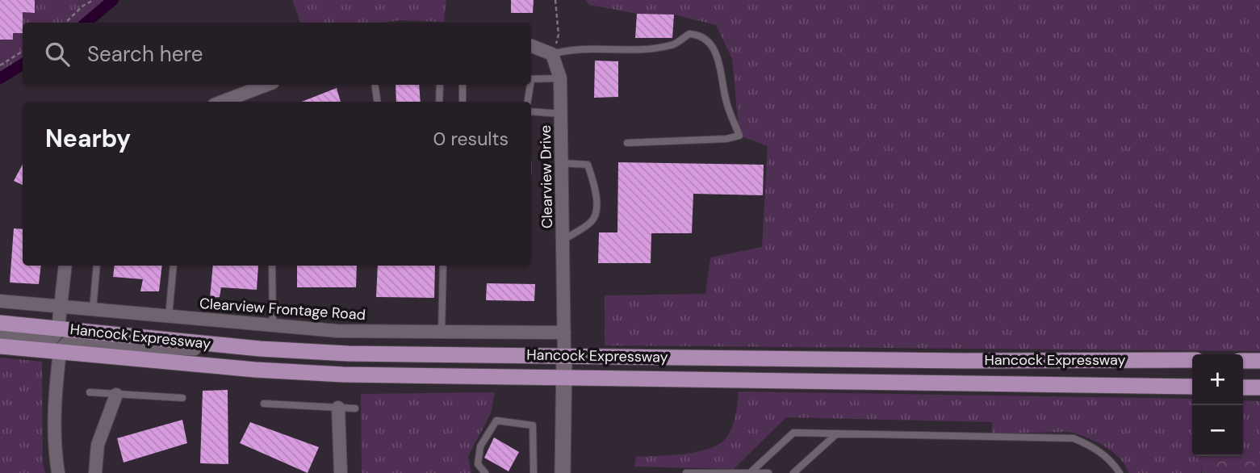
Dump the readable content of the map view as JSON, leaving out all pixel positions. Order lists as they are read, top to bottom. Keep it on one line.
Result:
{"streets":{"main road":["Hancock Expressway"],"street":["Clearview Drive","Clearview Frontage Road"]},"crossings":[["Clearview Drive","Clearview Frontage Road"],["Clearview Drive","Hancock Expressway"]],"page":{"search":"Search here","heading":["Nearby","0 results"],"map_buttons":["+","−"]}}
